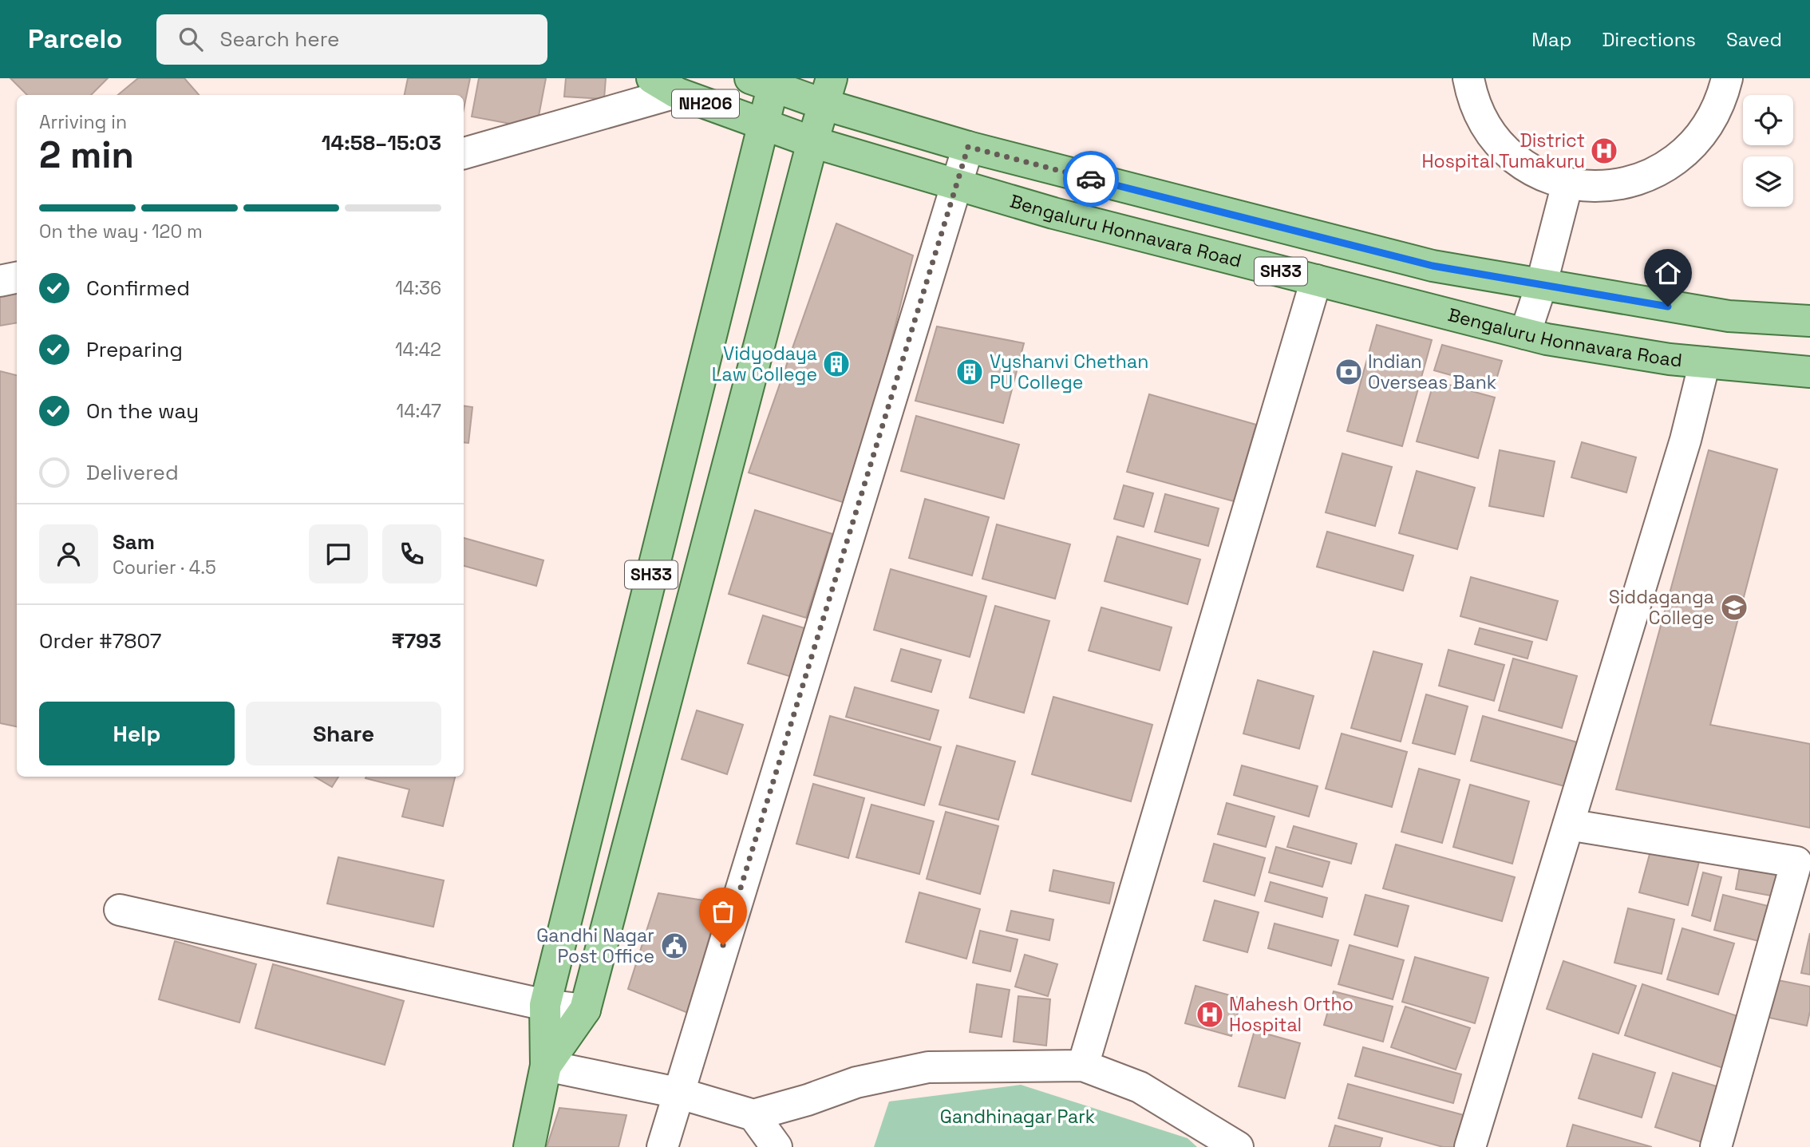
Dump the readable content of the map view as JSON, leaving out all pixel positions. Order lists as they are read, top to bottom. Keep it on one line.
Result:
{"streets":{"main road":["NH206","Bengaluru Honnavara Road","SH33"]},"crossings":[["Bengaluru Honnavara Road","SH33"]],"parks":["Gandhinagar Park"],"places":{"hospital":["District Hospital Tumakuru","Mahesh Ortho Hospital"],"building":["Vidyodaya Law College","Vyshanvi Chethan PU College"],"bank":["Indian Overseas Bank"],"school or university":["Siddaganga College"],"public building":["Gandhi Nagar Post Office"]},"page":{"header":"Parcelo","search":"Search here","nav":["Map","Directions","Saved"],"heading":["2 min","Arriving in","14:58–15:03"],"panel":["Sam","Courier · 4.5","Order #7807","₹793"],"bar":"On the way · 120 m","list":[["Confirmed","14:36"],["Preparing","14:42"],["On the way","14:47"],"Delivered"],"buttons":["Help","Share"]}}
